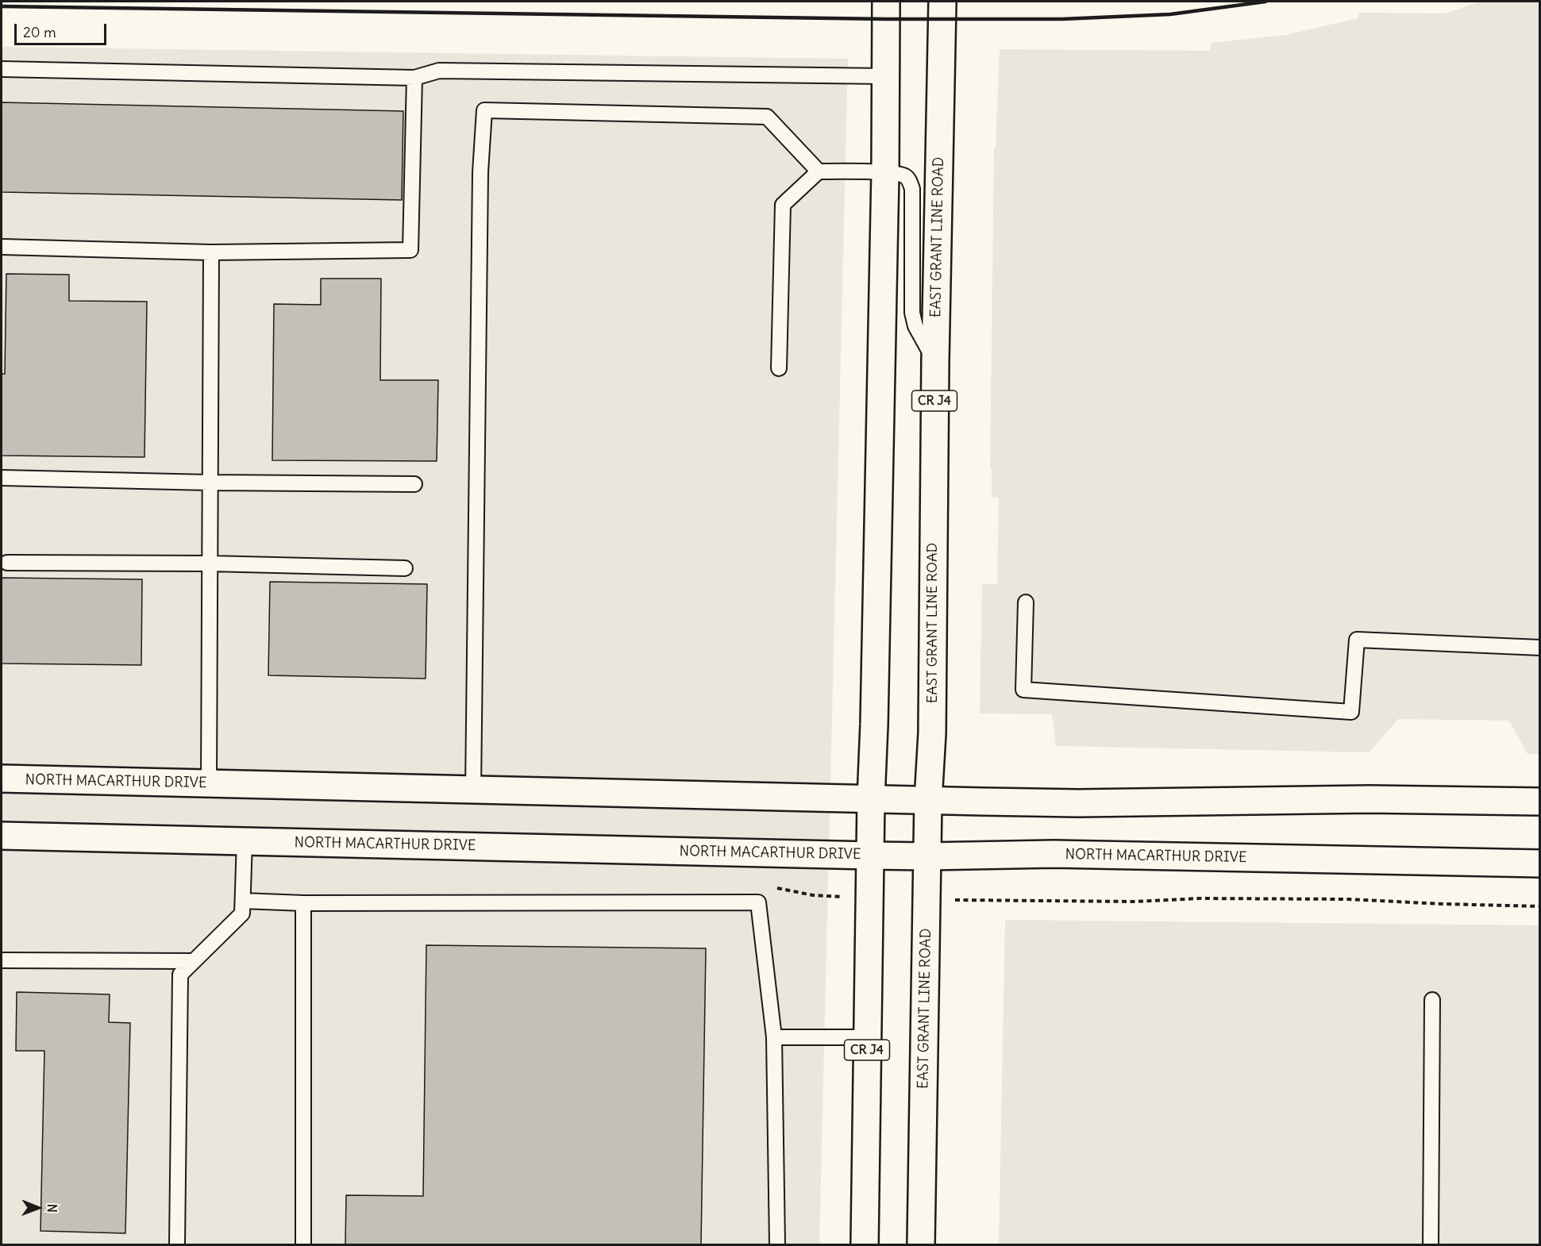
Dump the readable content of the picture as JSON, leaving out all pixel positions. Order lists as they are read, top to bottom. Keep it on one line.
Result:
{"streets":{"main road":["EAST GRANT LINE ROAD","CR J4","NORTH MACARTHUR DRIVE"]},"crossings":[["EAST GRANT LINE ROAD","NORTH MACARTHUR DRIVE"],["CR J4","NORTH MACARTHUR DRIVE"]],"scale_bar":"20 m","north":"right"}
